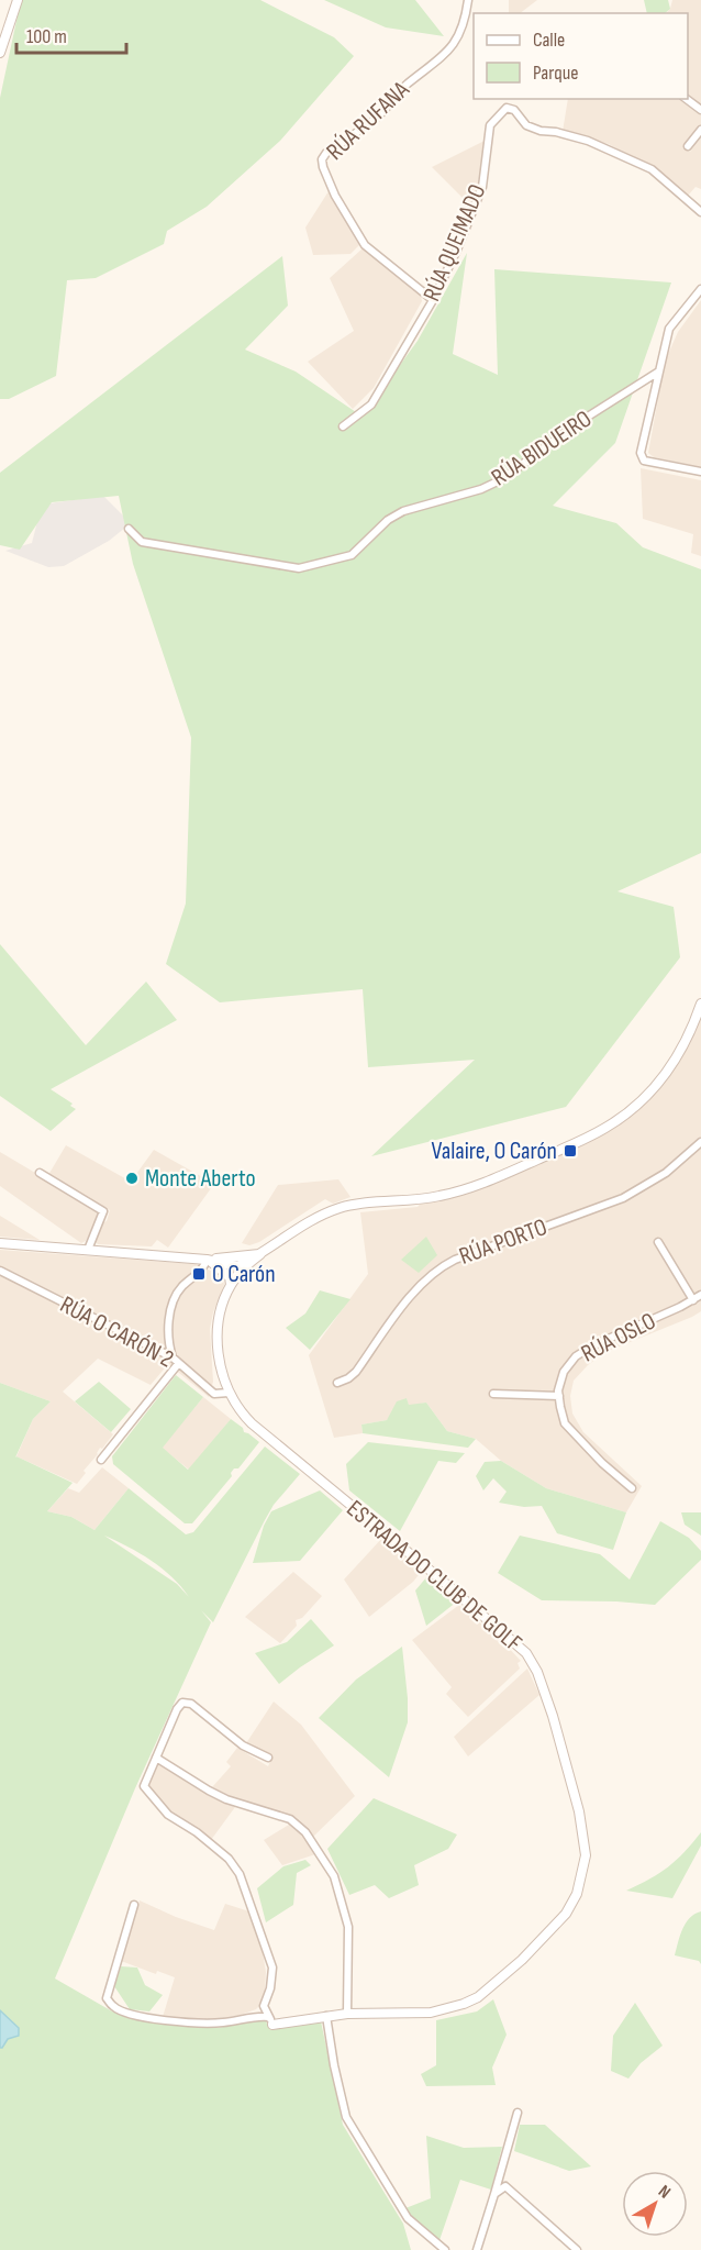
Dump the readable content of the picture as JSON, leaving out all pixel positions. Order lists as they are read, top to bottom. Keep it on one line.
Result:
{"streets":{"street":["RÚA RUFANA","RÚA QUEIMADO","RÚA BIDUEIRO","RÚA PORTO","RÚA O CARÓN 2","RÚA OSLO","ESTRADA DO CLUB DE GOLF"]},"crossings":[["RÚA RUFANA","RÚA QUEIMADO"],["RÚA O CARÓN 2","ESTRADA DO CLUB DE GOLF"]],"places":{"transit":["Valaire, O Carón","O Carón"],"other":["Monte Aberto"]},"legend":["Calle","Parque"],"scale_bar":"100 m","north":"top right"}
